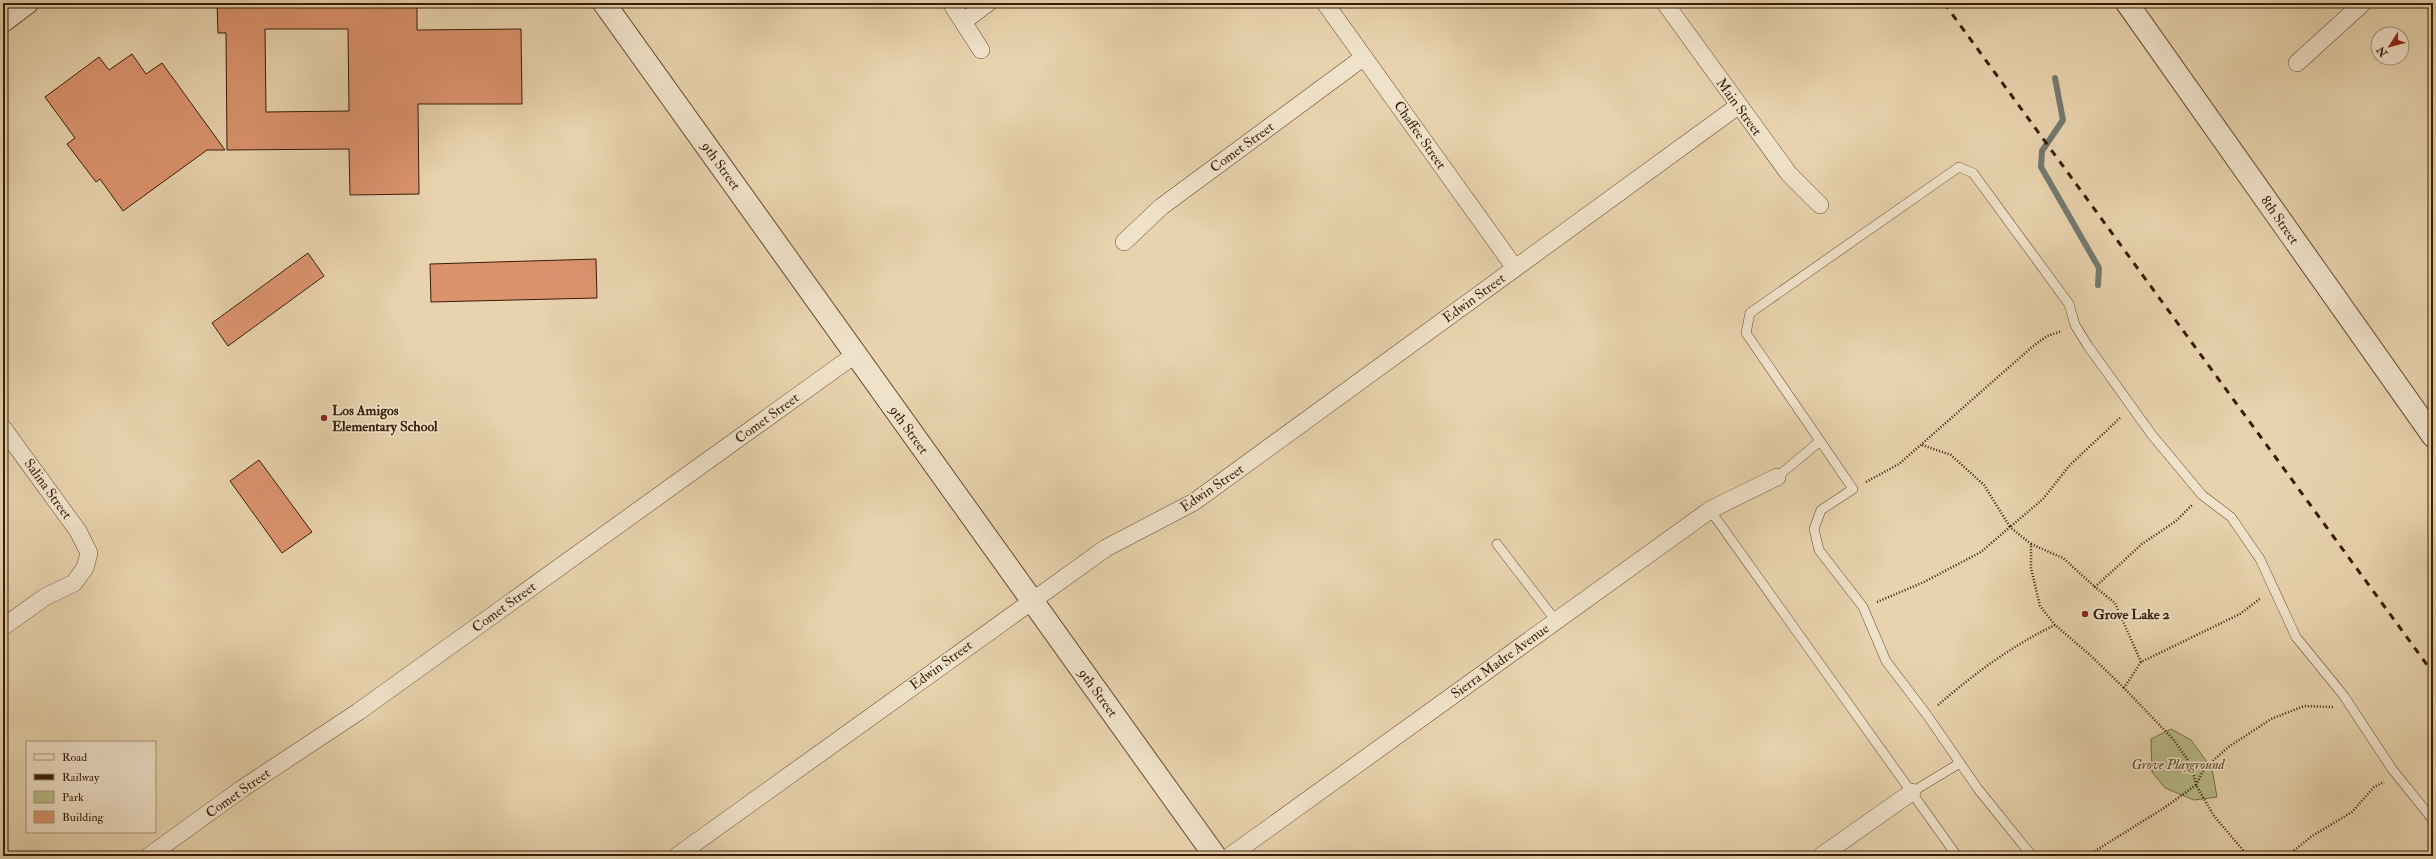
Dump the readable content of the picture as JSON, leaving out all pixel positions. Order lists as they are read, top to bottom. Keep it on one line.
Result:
{"streets":{"street":["Main Street","Chaffee Street","Comet Street","9th Street","8th Street","Edwin Street","Salina Street","Sierra Madre Avenue"]},"crossings":[["Main Street","Edwin Street"],["Chaffee Street","Comet Street"],["Chaffee Street","Edwin Street"],["Comet Street","9th Street"],["9th Street","Edwin Street"]],"parks":["Grove Playground"],"places":["Los Amigos Elementary School","Grove Lake 2"],"legend":["Road","Railway","Park","Building"],"north":"bottom left"}
